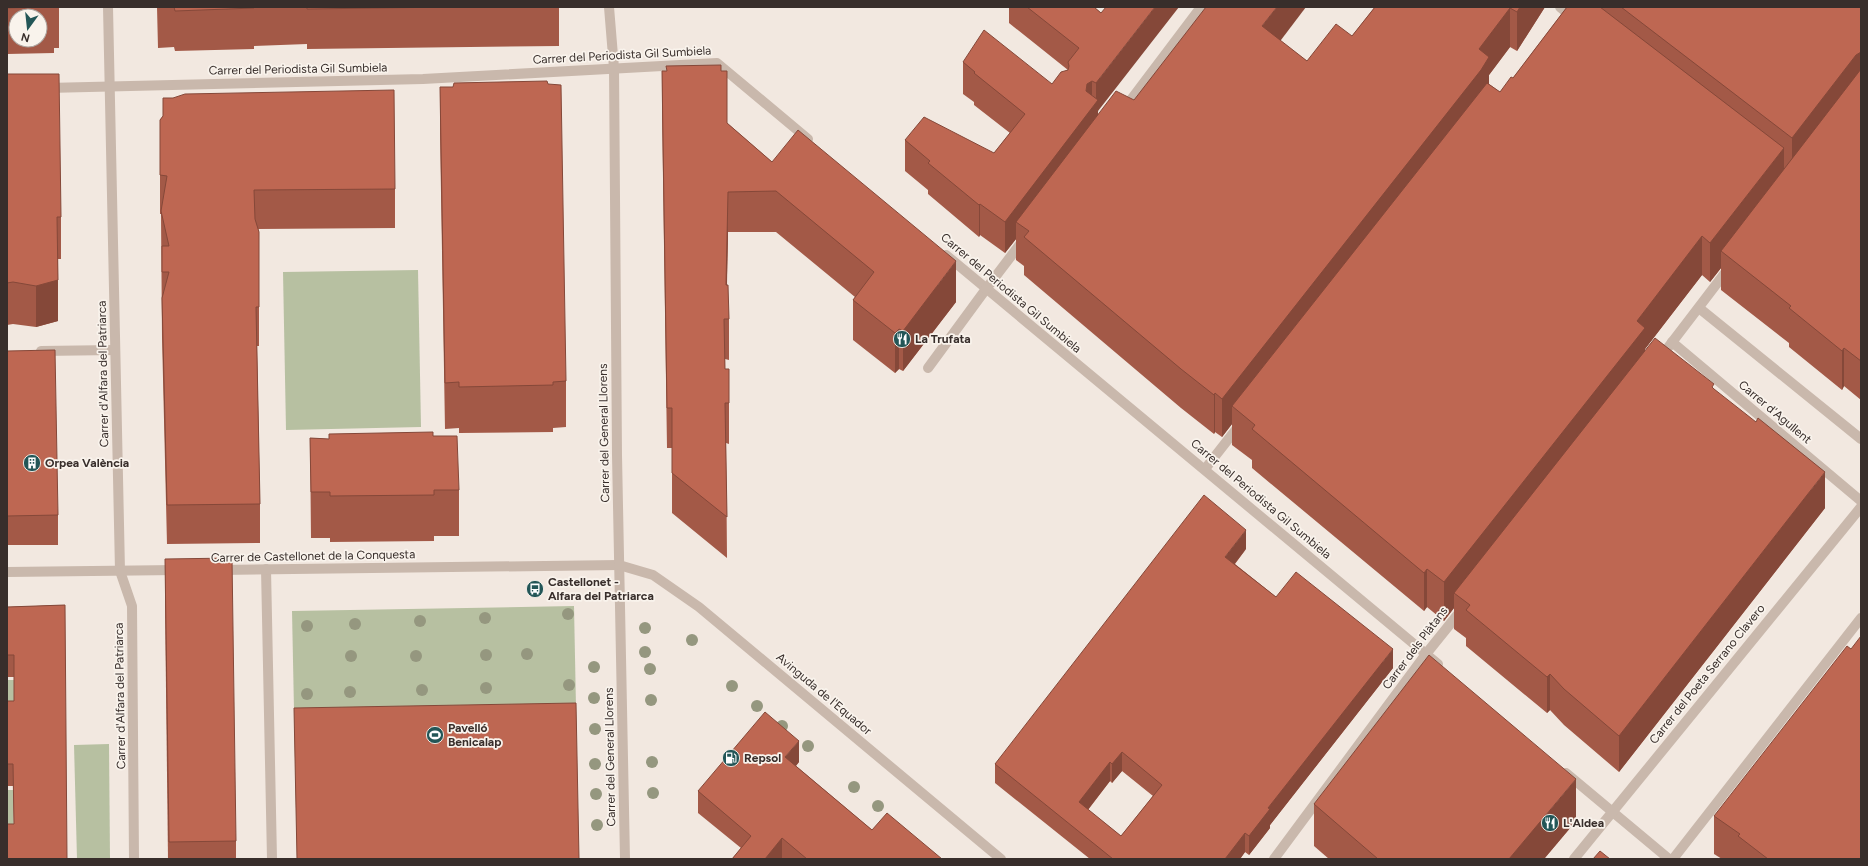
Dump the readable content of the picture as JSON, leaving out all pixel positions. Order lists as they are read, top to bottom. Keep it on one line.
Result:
{"streets":{"street":["Carrer del Periodista Gil Sumbiela","Carrer d'Alfara del Patriarca","Carrer d'Agullent","Carrer del General Llorens","Carrer de Castellonet de la Conquesta","Carrer dels Plàtans","Carrer del Poeta Serrano Clavero","Avinguda de l'Equador"]},"crossings":[["Carrer del Periodista Gil Sumbiela","Carrer d'Alfara del Patriarca"],["Carrer del Periodista Gil Sumbiela","Carrer del General Llorens"],["Carrer del Periodista Gil Sumbiela","Carrer dels Plàtans"],["Carrer del General Llorens","Carrer de Castellonet de la Conquesta"],["Carrer del General Llorens","Avinguda de l'Equador"],["Carrer de Castellonet de la Conquesta","Avinguda de l'Equador"]],"places":{"restaurant":["La Trufata","L'Aldea"],"building":["Orpea València"],"bus stop":["Castellonet - Alfara del Patriarca"],"sports":["Pavelló Benicalap"],"fuel station":["Repsol"]},"north":"bottom"}
